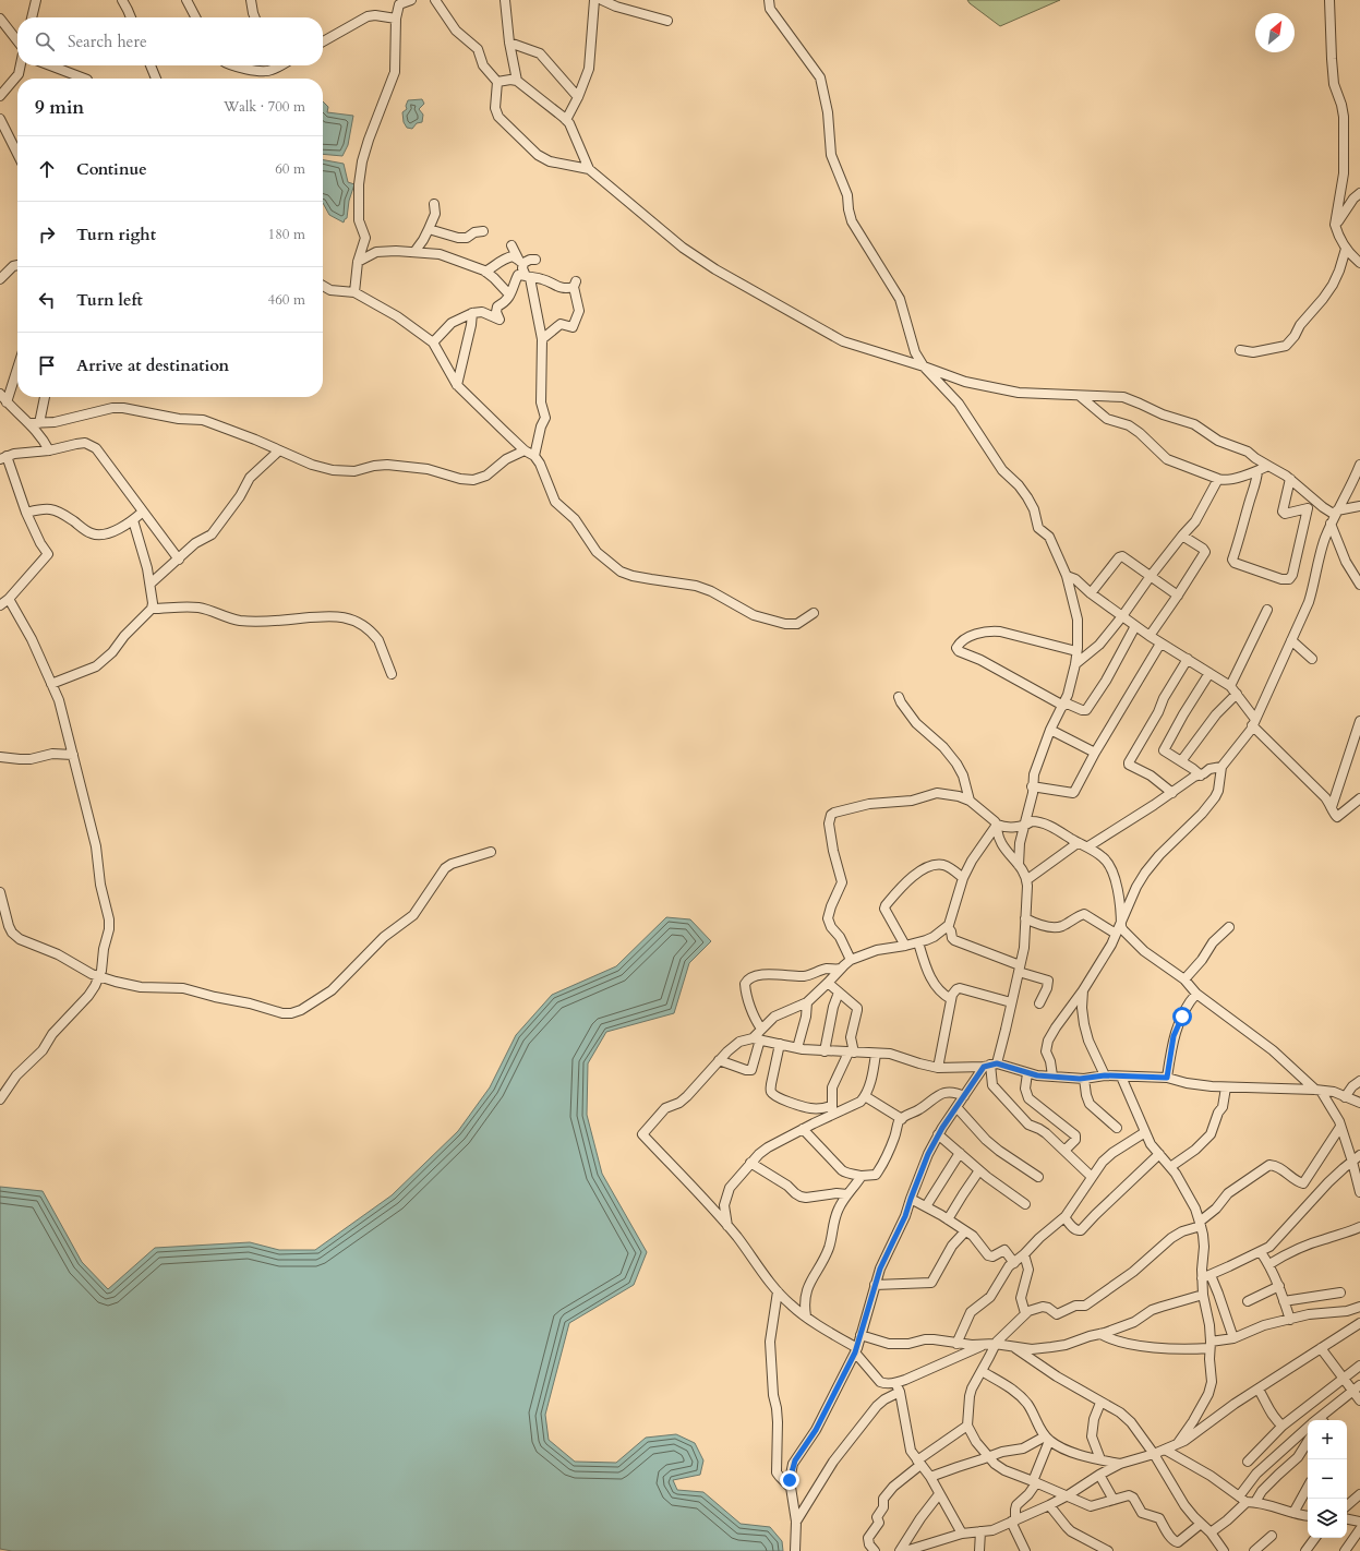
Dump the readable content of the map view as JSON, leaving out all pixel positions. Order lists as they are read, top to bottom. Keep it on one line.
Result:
{"north":"top right","page":{"search":"Search here","heading":["9 min","Walk · 700 m"],"list":[["Continue","60 m"],["Turn right","180 m"],["Turn left","460 m"],"Arrive at destination"],"map_buttons":["+","−"]}}
